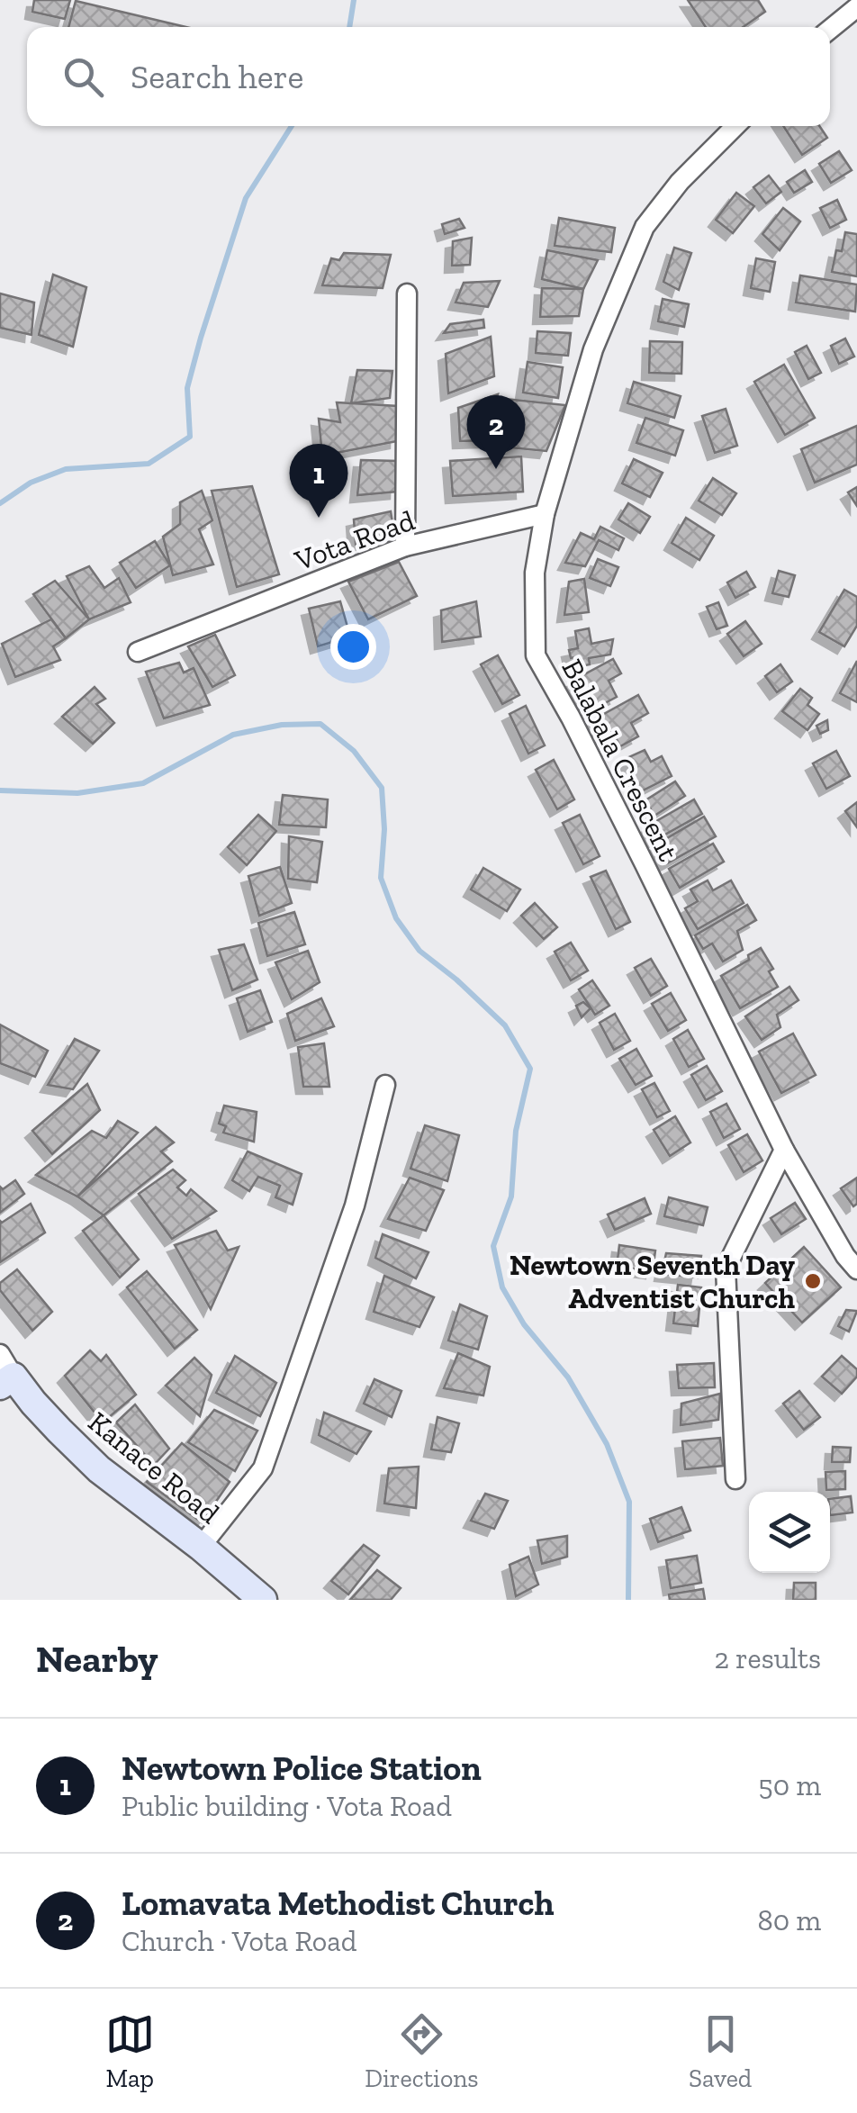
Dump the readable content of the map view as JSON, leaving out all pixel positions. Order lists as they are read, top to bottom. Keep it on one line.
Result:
{"streets":{"street":["Vota Road","Balabala Crescent","Kanace Road"]},"crossings":[["Vota Road","Balabala Crescent"]],"places":["Newtown Seventh Day Adventist Church"],"page":{"search":"Search here","pins":["2","1"],"heading":["Nearby","2 results"],"list":[{"mark":"1","name":"Newtown Police Station","note":"Public building · Vota Road","value":"50 m"},{"mark":"2","name":"Lomavata Methodist Church","note":"Church · Vota Road","value":"80 m"}],"nav":["Map","Directions","Saved"]}}
